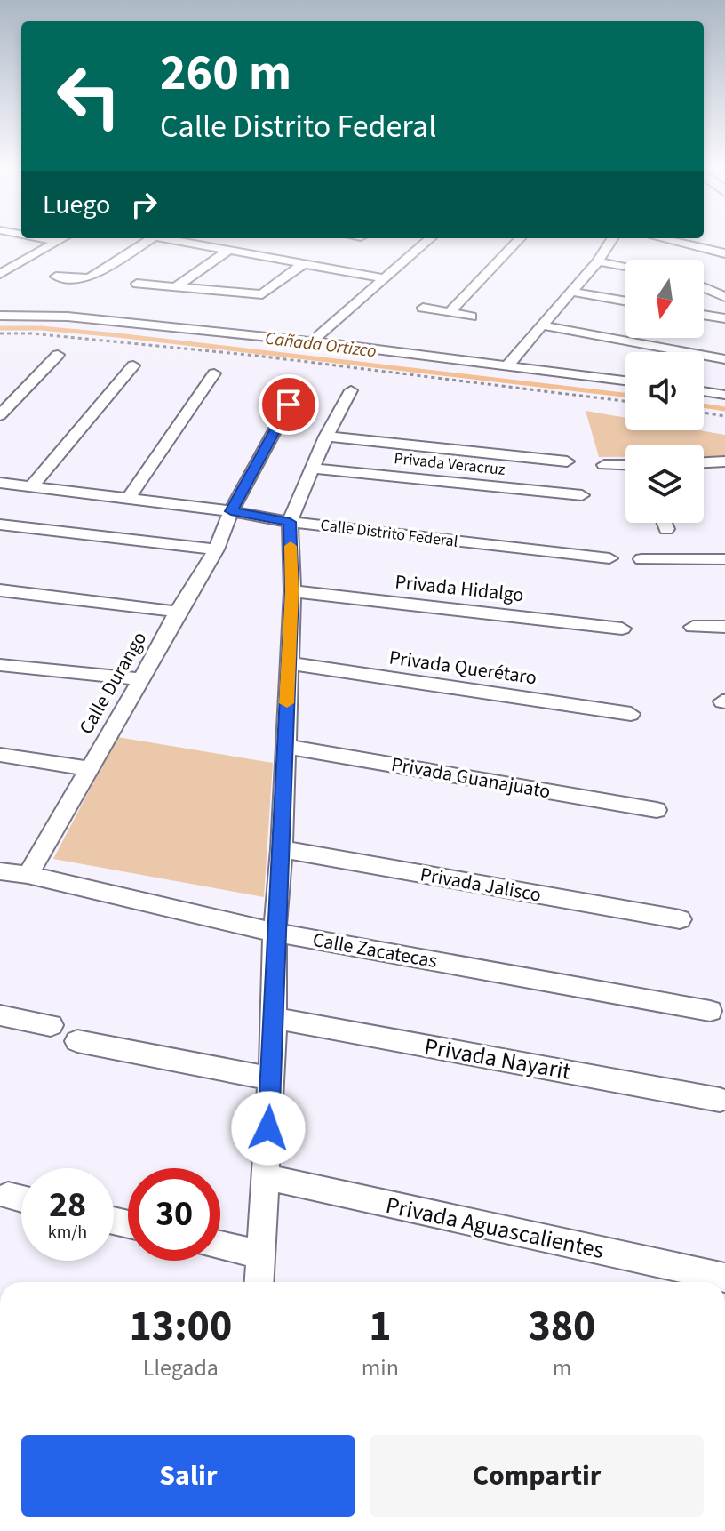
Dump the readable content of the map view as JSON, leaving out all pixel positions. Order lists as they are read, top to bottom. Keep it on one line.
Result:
{"streets":{"street":["Privada Veracruz","Calle Distrito Federal","Privada Hidalgo","Privada Querétaro","Calle Durango","Privada Guanajuato","Privada Jalisco","Calle Zacatecas","Privada Nayarit","Privada Aguascalientes"]},"crossings":[["Calle Distrito Federal","Calle Durango"],["Calle Durango","Calle Zacatecas"]],"water":["Cañada Ortizco"],"north":"bottom","page":{"turn":["260 m","Calle Distrito Federal"],"then":"Luego","speed":"28 km/h","limit":"30","eta":["13:00","Llegada","1","min","380","m"],"buttons":["Salir","Compartir"]}}
